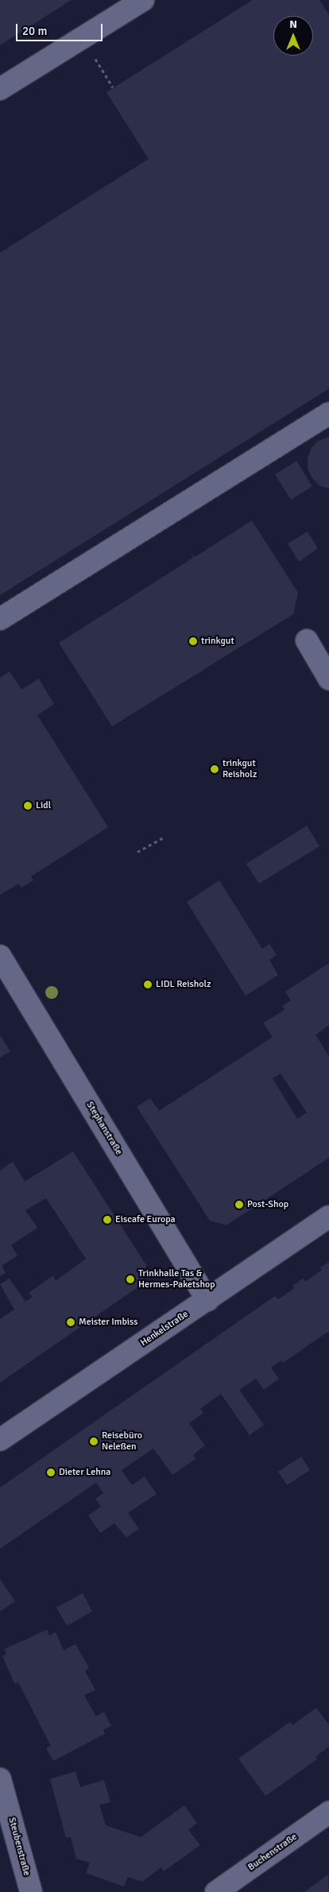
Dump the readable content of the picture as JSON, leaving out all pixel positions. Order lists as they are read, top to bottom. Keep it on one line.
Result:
{"streets":{"street":["Stephanstraße","Henkelstraße","Steubenstraße","Buchenstraße"]},"crossings":[["Stephanstraße","Henkelstraße"]],"places":["trinkgut","trinkgut Reisholz","Lidl","LIDL Reisholz","Post-Shop","Eiscafe Europa","Trinkhalle Tas & Hermes-Paketshop","Meister Imbiss","Reisebüro Neleßen","Dieter Lehna"],"scale_bar":"20 m","north":"top"}
